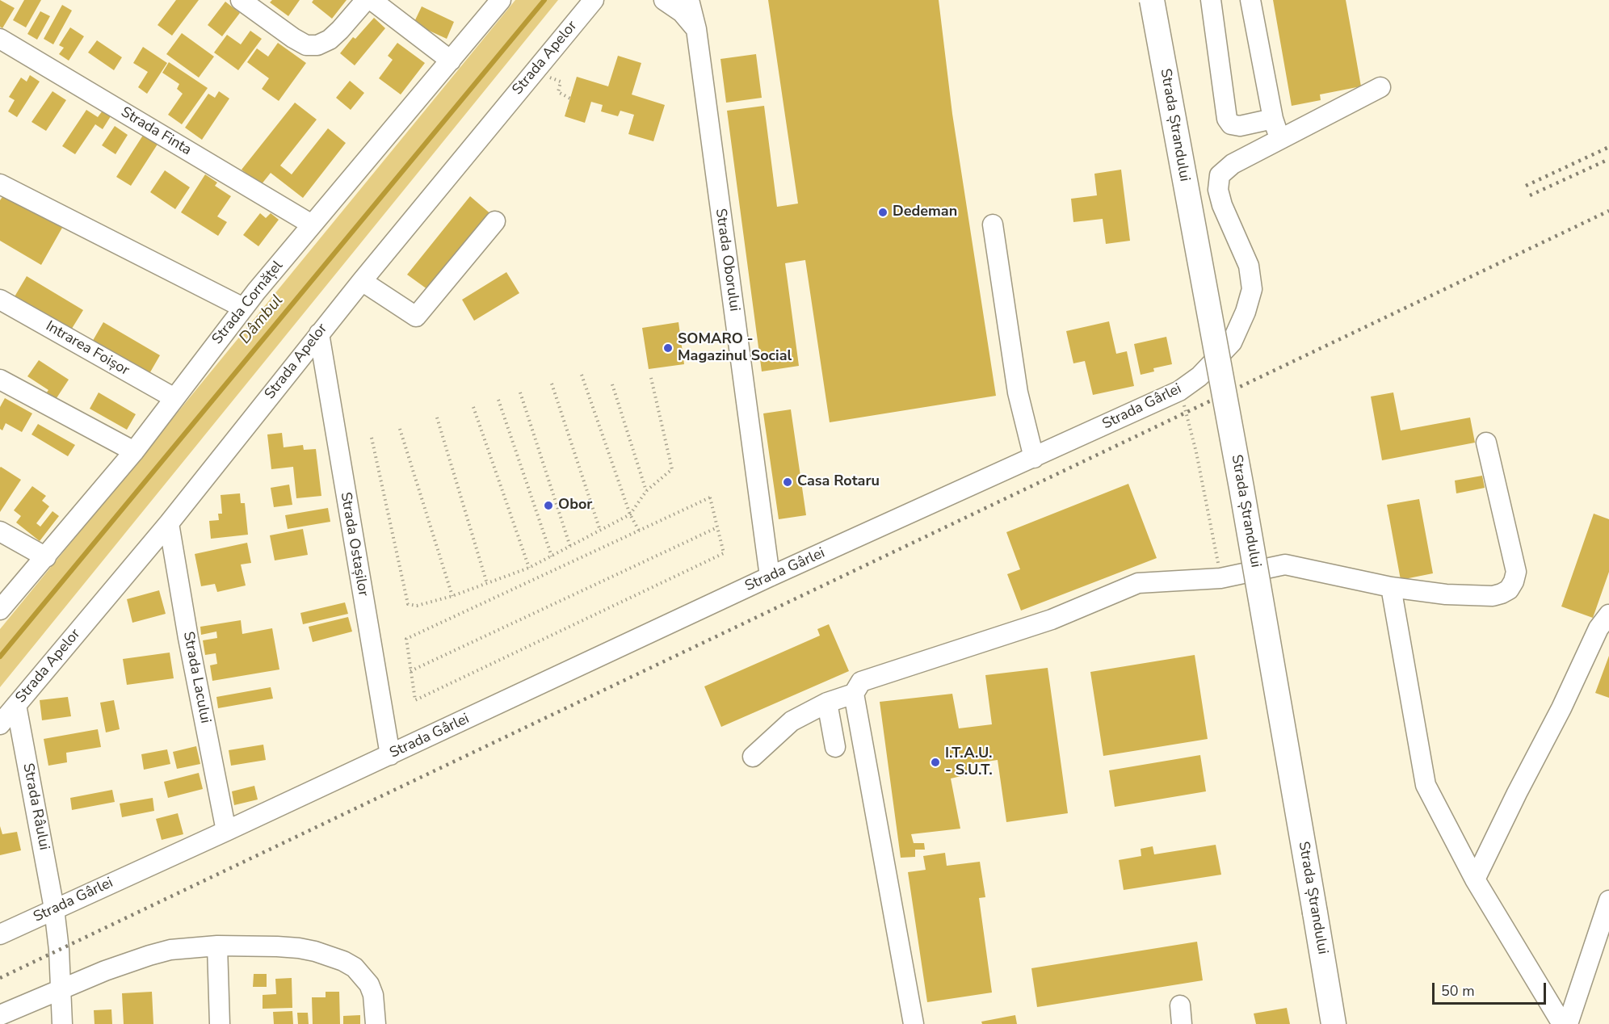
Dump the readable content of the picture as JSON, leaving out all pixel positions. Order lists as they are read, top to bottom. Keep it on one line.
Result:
{"streets":{"main road":["Strada Ștrandului"],"street":["Strada Apelor","Strada Finta","Strada Oborului","Strada Cornățel","Intrarea Foișor","Strada Gârlei","Strada Ostașilor","Strada Lacului","Strada Râului"]},"crossings":[["Strada Apelor","Strada Ostașilor"],["Strada Apelor","Strada Lacului"],["Strada Apelor","Strada Râului"],["Strada Finta","Strada Cornățel"],["Strada Oborului","Strada Gârlei"],["Strada Cornățel","Intrarea Foișor"],["Strada Gârlei","Strada Ostașilor"],["Strada Gârlei","Strada Lacului"],["Strada Gârlei","Strada Râului"]],"water":["Dâmbul"],"places":["Dedeman","SOMARO - Magazinul Social","Casa Rotaru","Obor","I.T.A.U. - S.U.T."],"scale_bar":"50 m"}
